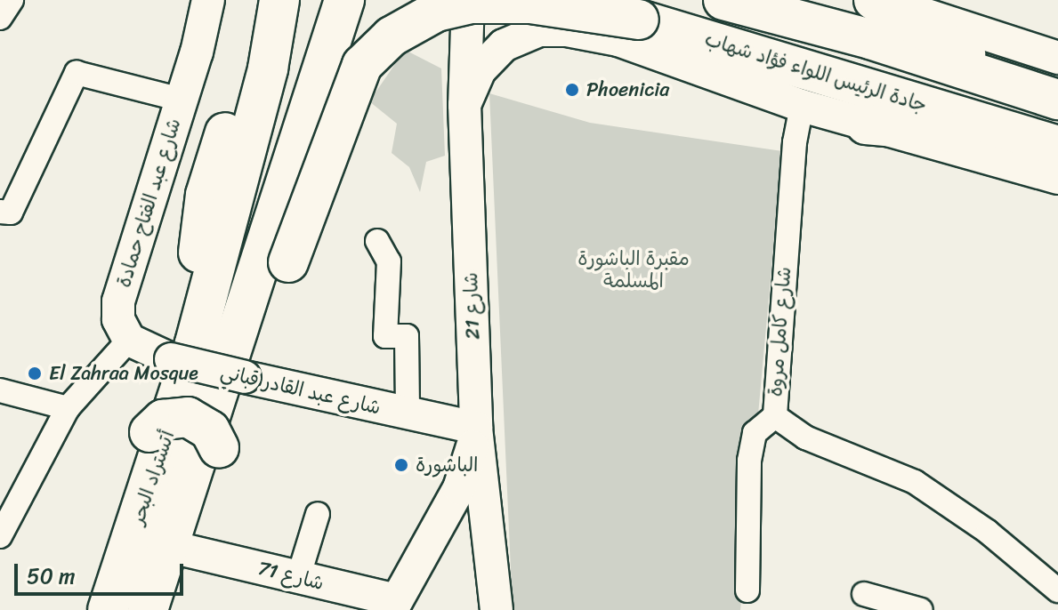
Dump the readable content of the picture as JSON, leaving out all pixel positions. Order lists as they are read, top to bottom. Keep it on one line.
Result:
{"streets":{"highway":["جادة الرئيس اللواء فؤاد شهاب","أتستراد البحر"],"street":["شارع عبد الفتاح حمادة","شارع 21","شارع كامل مروة","شارع عبد القادر قباني","شارع 71"]},"crossings":[["شارع عبد الفتاح حمادة","شارع عبد القادر قباني"],["شارع 21","شارع عبد القادر قباني"],["شارع عبد القادر قباني","أتستراد البحر"]],"parks":["مقبرة الباشورة المسلمة"],"places":["Phoenicia","El Zahraa Mosque","الباشورة"],"scale_bar":"50 m"}
